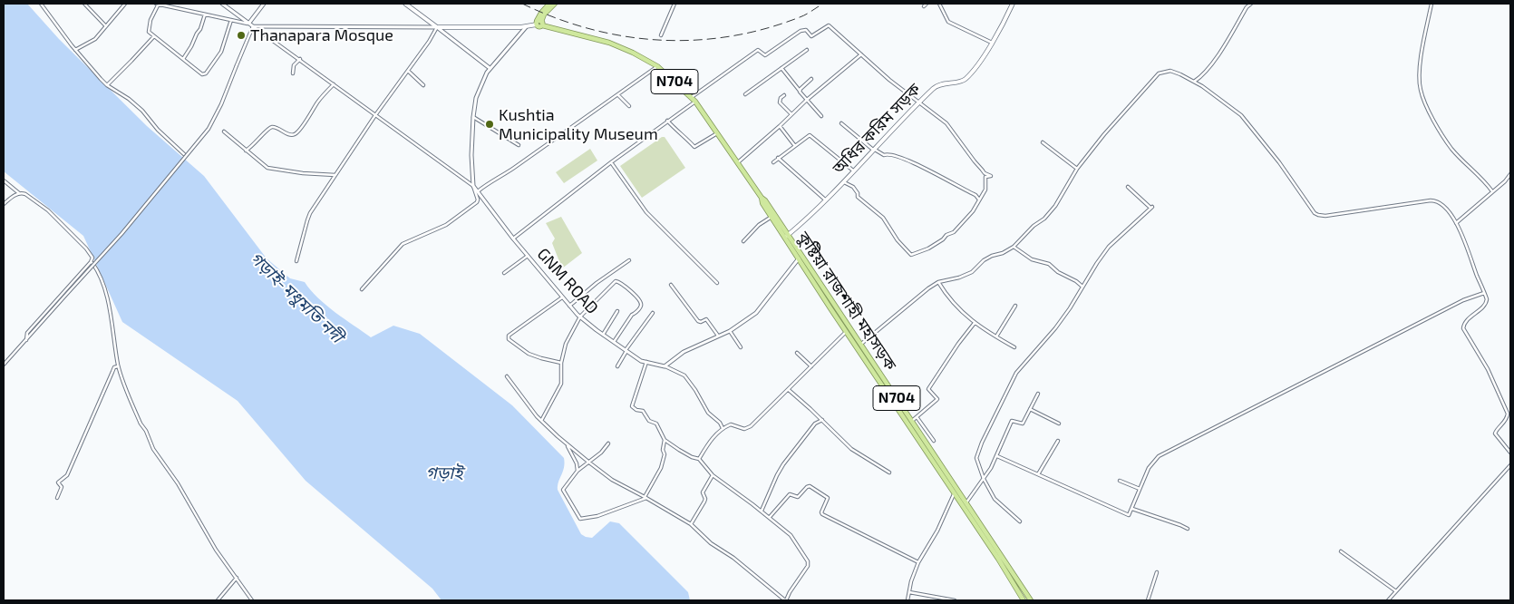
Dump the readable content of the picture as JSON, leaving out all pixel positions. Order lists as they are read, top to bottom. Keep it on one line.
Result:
{"streets":{"highway":["N704","কুষ্টিয়া রাজশাহী মহাসড়ক"],"main road":["অধির করিম সড়ক"],"street":["GNM ROAD"]},"crossings":[["অধির করিম সড়ক","কুষ্টিয়া রাজশাহী মহাসড়ক"]],"water":["গড়াই-মধুমতি নদী","গড়াই"],"places":["Thanapara Mosque","Kushtia Municipality Museum"]}
